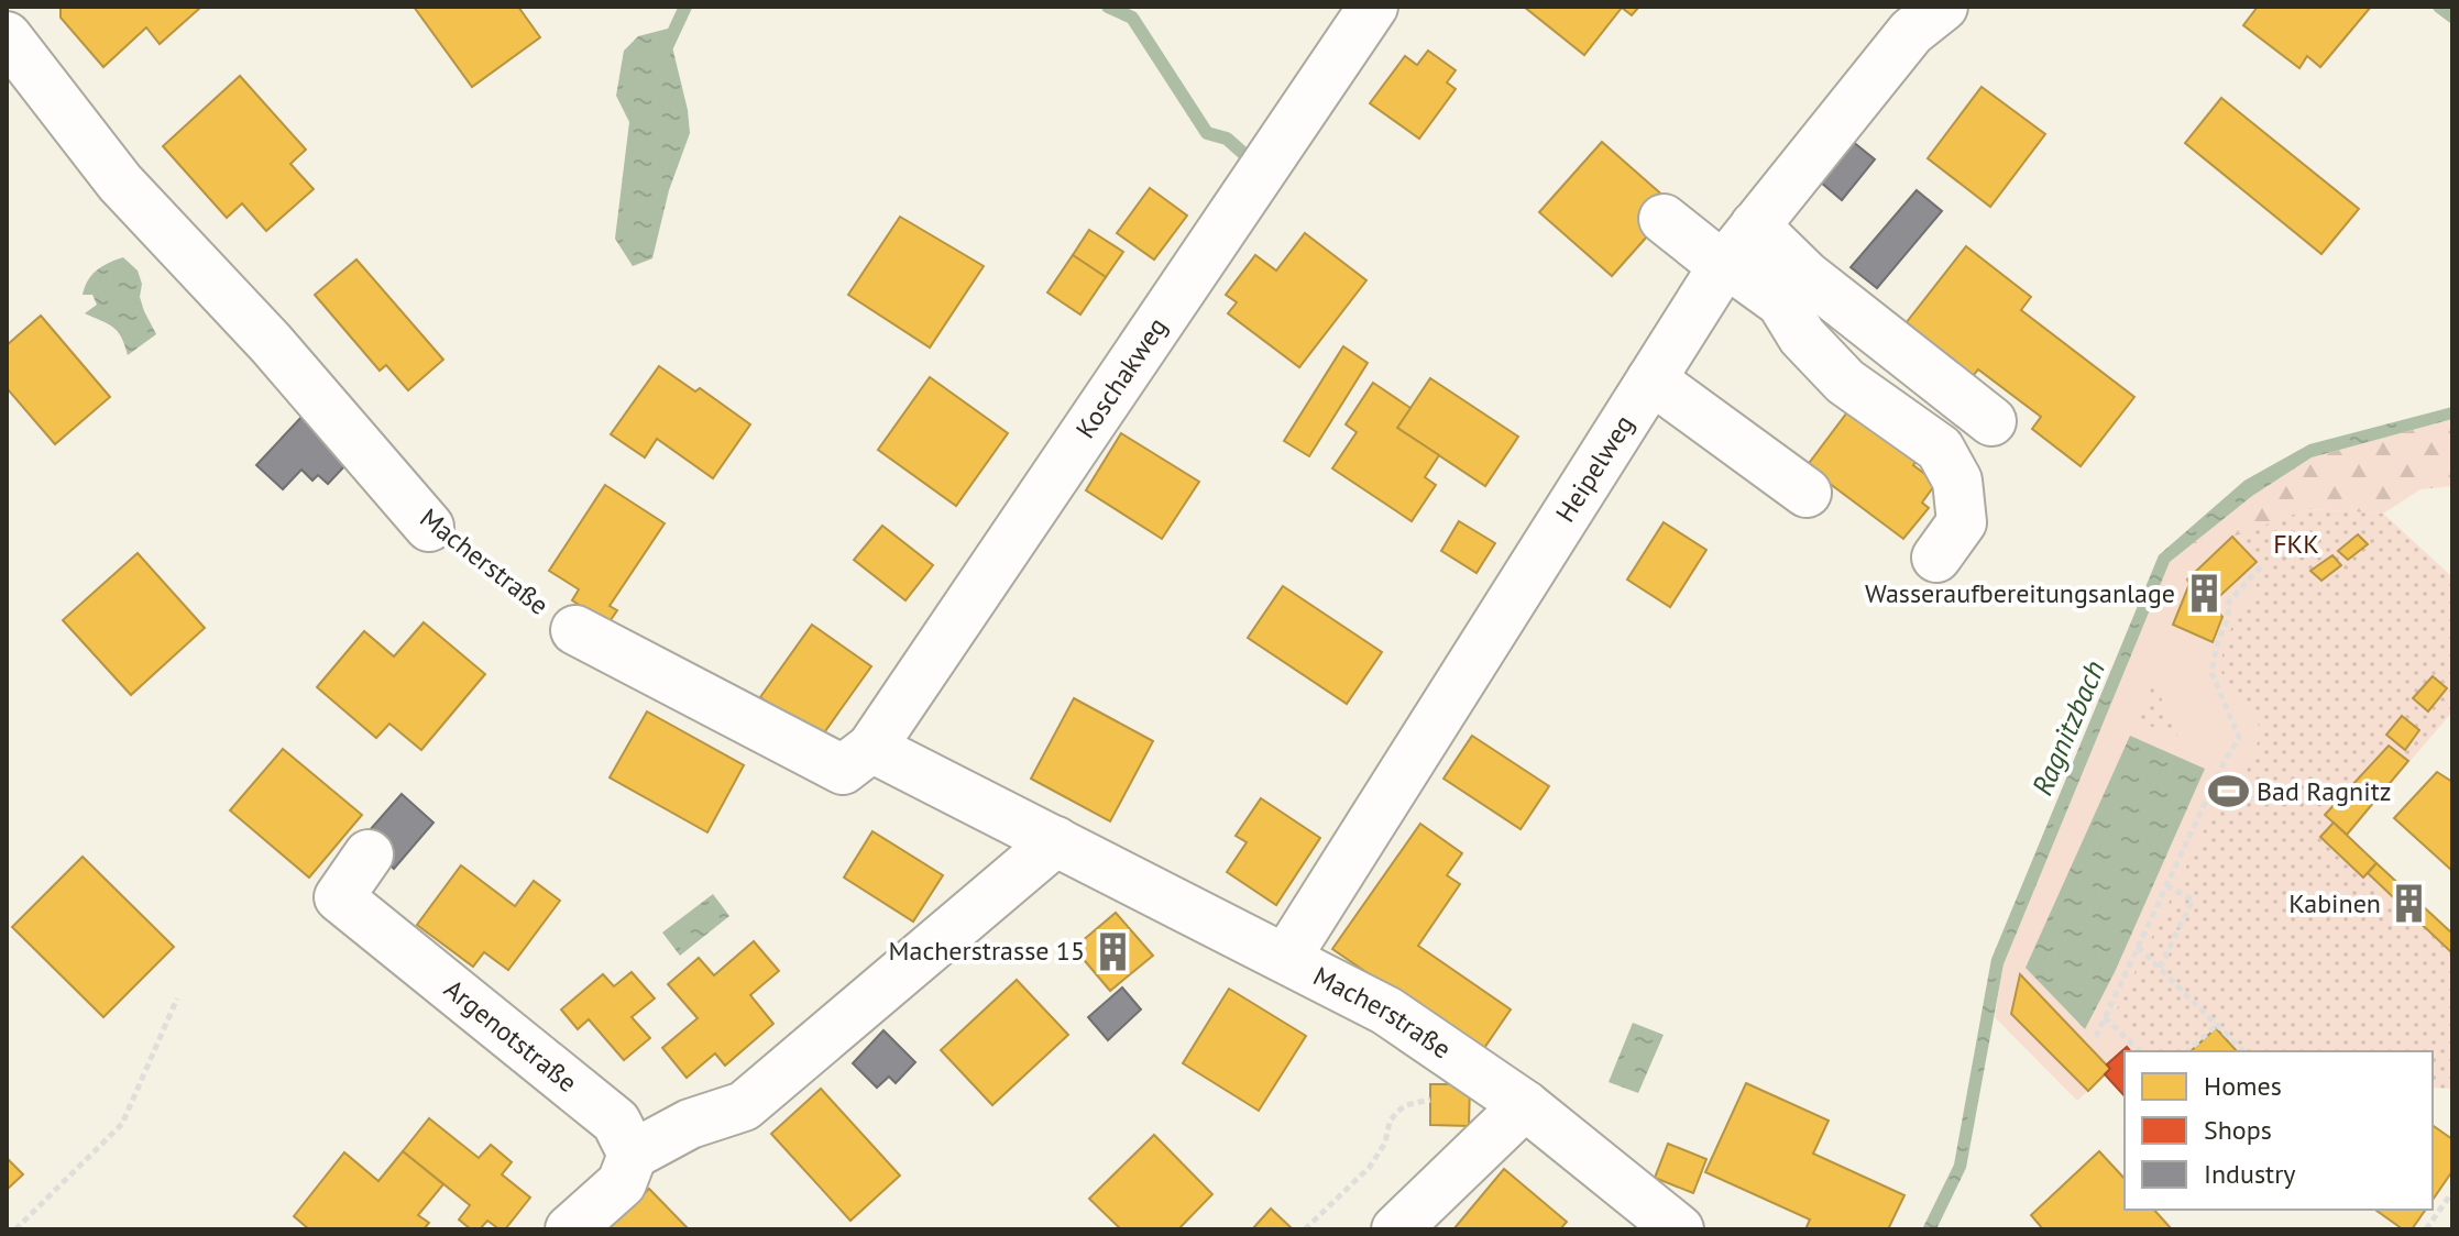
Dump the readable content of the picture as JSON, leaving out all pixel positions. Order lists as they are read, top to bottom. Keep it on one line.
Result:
{"streets":{"street":["Koschakweg","Heipelweg","Macherstraße","Argenotstraße"]},"crossings":[["Koschakweg","Macherstraße"],["Heipelweg","Macherstraße"]],"water":["Ragnitzbach"],"parks":["FKK"],"places":{"building":["Wasseraufbereitungsanlage","Kabinen","Macherstrasse 15"],"sports":["Bad Ragnitz"]},"legend":["Homes","Shops","Industry"]}
